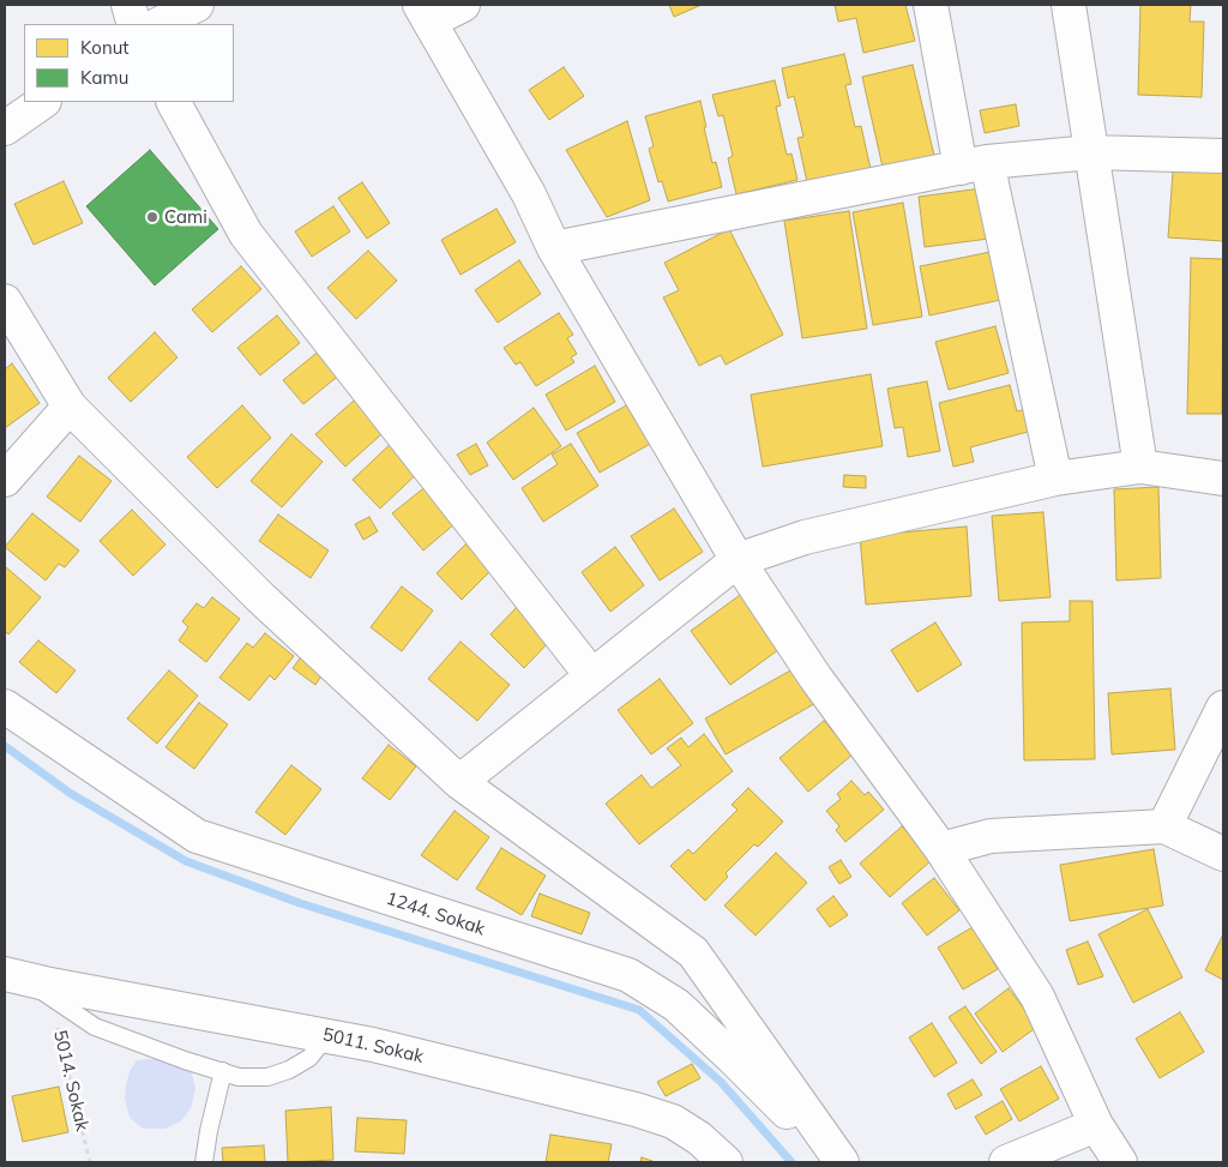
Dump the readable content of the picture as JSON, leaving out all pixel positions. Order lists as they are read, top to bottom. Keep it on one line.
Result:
{"streets":{"street":["1244. Sokak","5011. Sokak"],"path":["5014. Sokak"]},"places":["Cami"],"legend":["Konut","Kamu"]}
